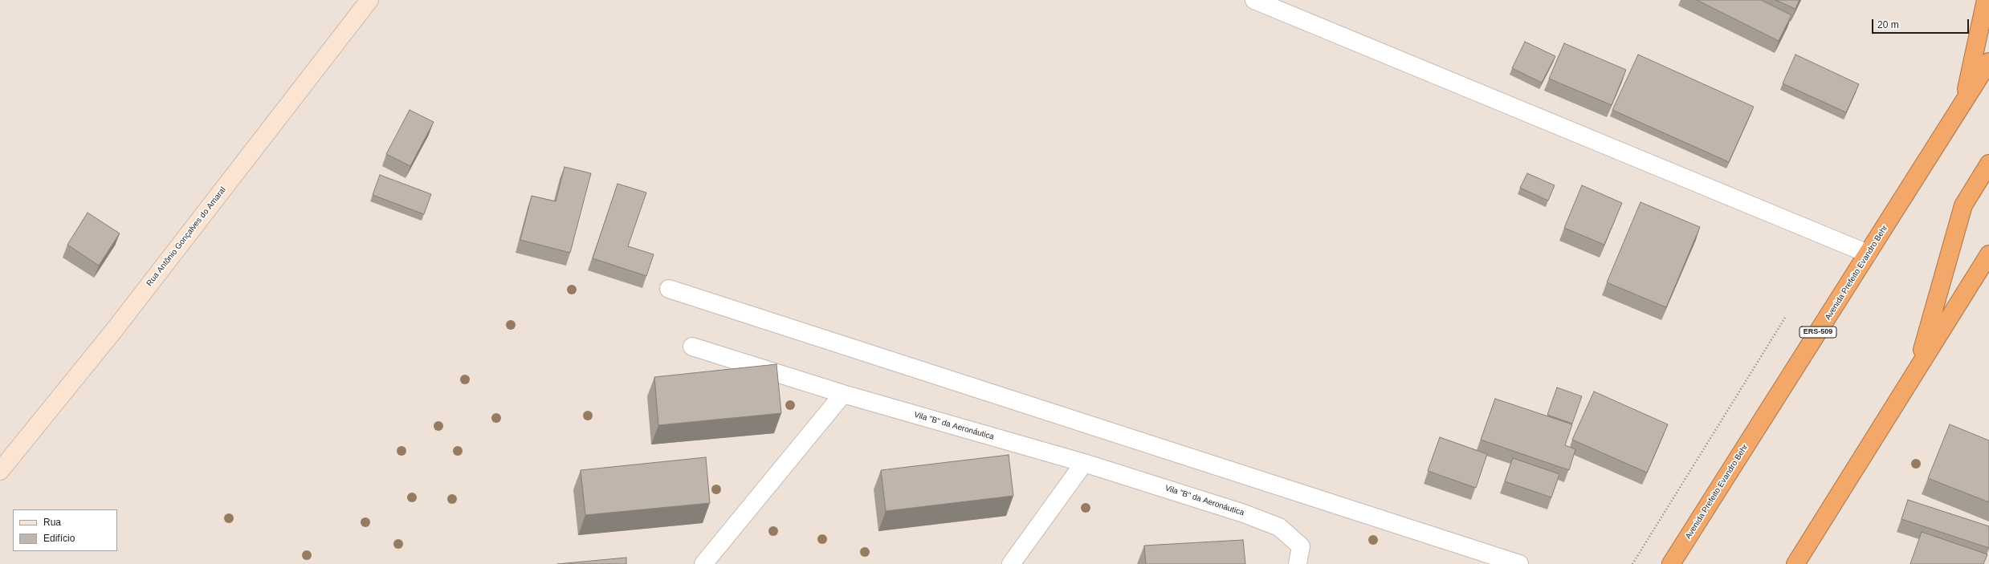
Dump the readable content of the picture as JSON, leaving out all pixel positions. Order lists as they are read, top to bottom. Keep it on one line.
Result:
{"streets":{"highway":["Avenida Prefeito Evandro Behr","ERS-509"],"street":["Rua Antônio Gonçalves do Amaral"],"lane":["Vila \"B\" da Aeronáutica"]},"legend":["Rua","Edifício"],"scale_bar":"20 m"}
